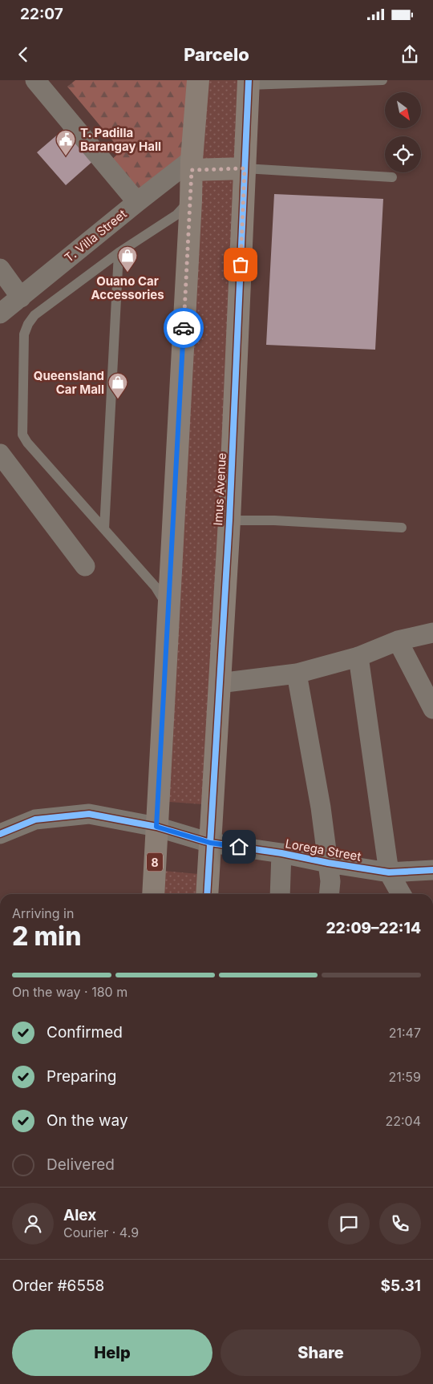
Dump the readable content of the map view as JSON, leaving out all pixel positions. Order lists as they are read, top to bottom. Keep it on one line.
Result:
{"streets":{"main road":["Imus Avenue","8"],"street":["T. Villa Street","Lorega Street"]},"crossings":[["T. Villa Street","8"],["Imus Avenue","Lorega Street"],["Lorega Street","8"]],"places":{"public building":["T. Padilla Barangay Hall"],"shop":["Ouano Car Accessories","Queensland Car Mall"]},"north":"bottom right","page":{"status":"22:07","header":"Parcelo","heading":["2 min","Arriving in","22:09–22:14"],"panel":["Alex","Courier · 4.9","Order #6558","$5.31"],"bar":"On the way · 180 m","list":[["Confirmed","21:47"],["Preparing","21:59"],["On the way","22:04"],"Delivered"],"buttons":["Help","Share"]}}
